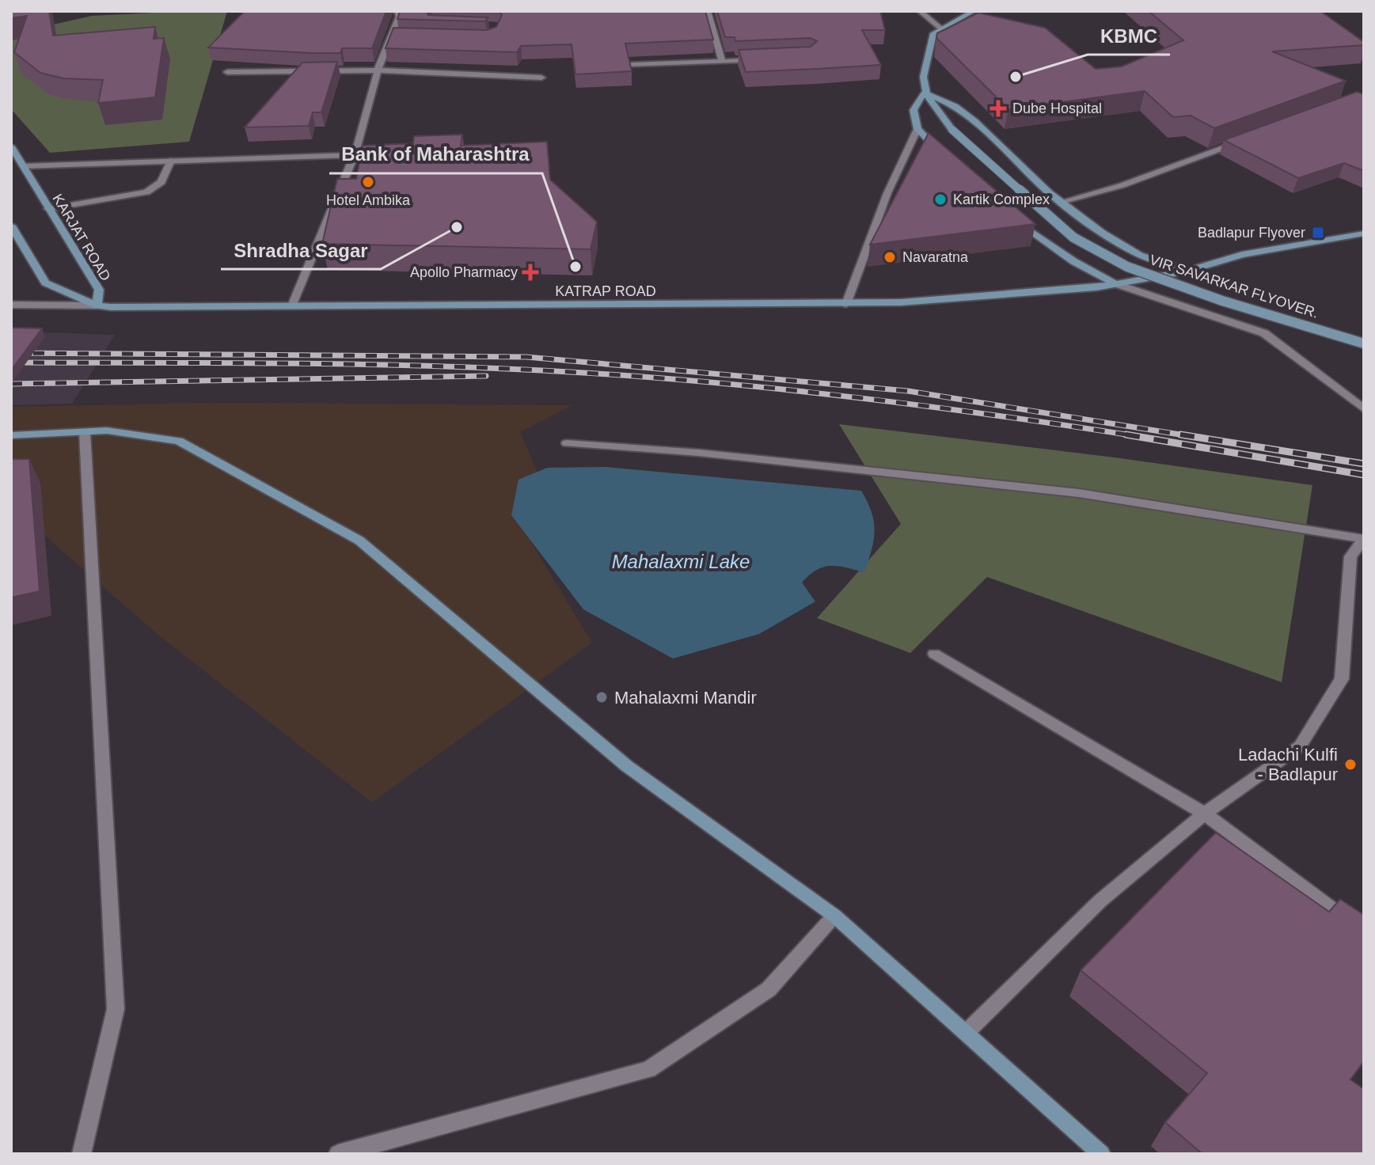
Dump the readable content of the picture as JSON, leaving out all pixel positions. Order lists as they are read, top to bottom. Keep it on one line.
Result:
{"streets":{"main road":["KARJAT ROAD","VIR SAVARKAR FLYOVER.","KATRAP ROAD"]},"crossings":[["KARJAT ROAD","KATRAP ROAD"]],"water":["Mahalaxmi Lake"],"places":{"other":["KBMC","Hotel Ambika","Kartik Complex","Shradha Sagar","Navaratna","Bank of Maharashtra","Mahalaxmi Mandir","Ladachi Kulfi - Badlapur"],"health":["Dube Hospital","Apollo Pharmacy"],"transit":["Badlapur Flyover"]}}
